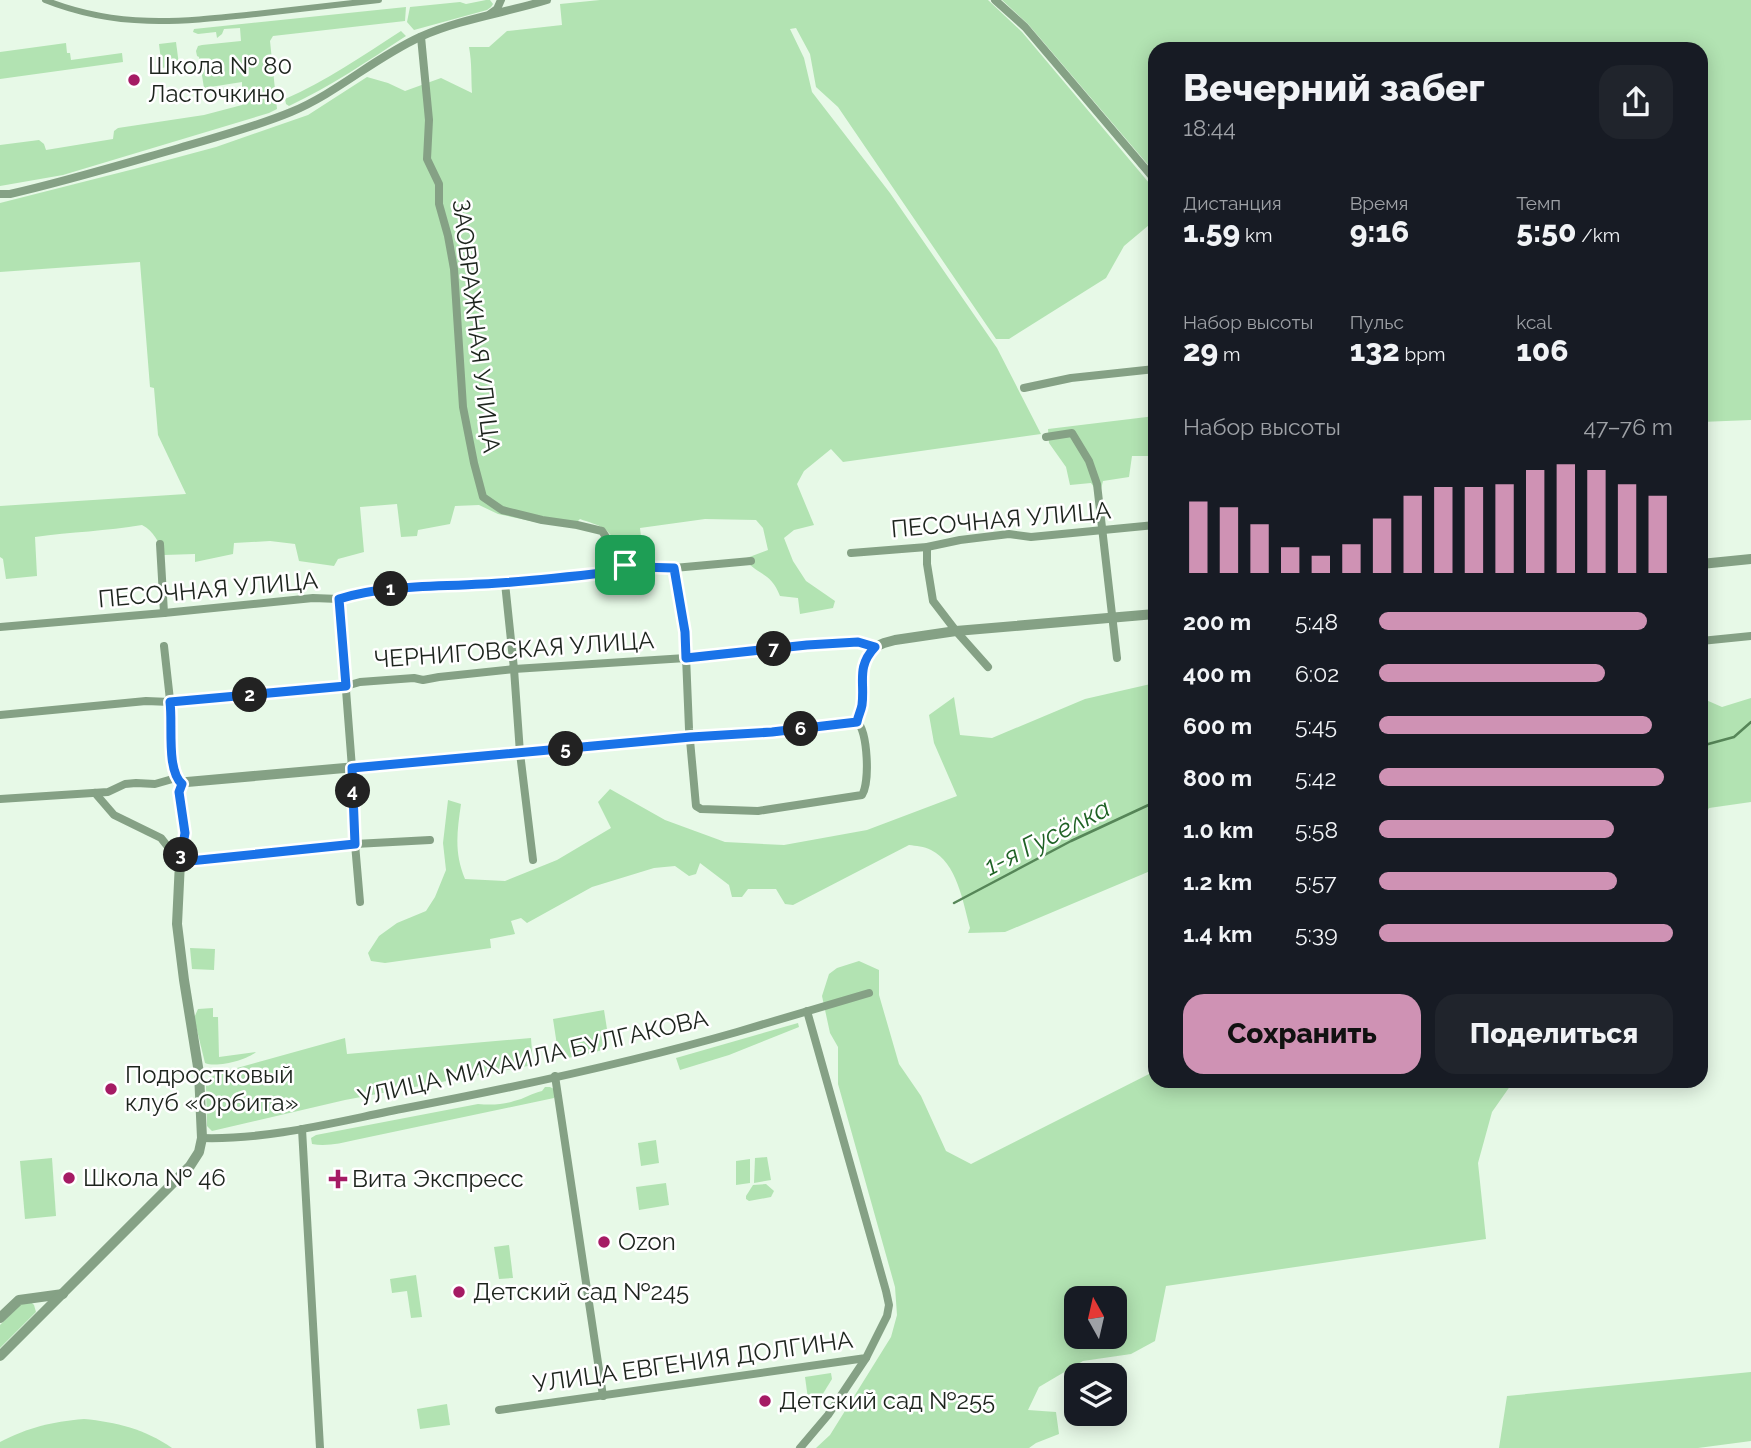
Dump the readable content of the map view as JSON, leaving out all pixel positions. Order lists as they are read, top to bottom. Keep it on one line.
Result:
{"streets":{"street":["ЗАОВРАЖНАЯ УЛИЦА","ПЕСОЧНАЯ УЛИЦА","ЧЕРНИГОВСКАЯ УЛИЦА","УЛИЦА МИХАИЛА БУЛГАКОВА","УЛИЦА ЕВГЕНИЯ ДОЛГИНА"]},"crossings":[["ЗАОВРАЖНАЯ УЛИЦА","ПЕСОЧНАЯ УЛИЦА"],["УЛИЦА МИХАИЛА БУЛГАКОВА","УЛИЦА ЕВГЕНИЯ ДОЛГИНА"]],"water":["1-я Гусёлка"],"places":{"other":["Школа № 80 Ласточкино","Подростковый клуб «Орбита»","Школа № 46","Ozon","Детский сад №245","Детский сад №255"],"health":["Вита Экспресс"]},"north":"top","page":{"heading":["Вечерний забег","18:44"],"stats":[["Дистанция","1.59 km"],["Время","9:16"],["Темп","5:50 /km"],["Набор высоты","29 m"],["Пульс","132 bpm"],["kcal","106"]],"chart":["Набор высоты","47–76 m"],"pins":["1","7","2","6","5","4","3"],"list":[{"name":"200 m","note":"5:48"},{"name":"400 m","note":"6:02"},{"name":"600 m","note":"5:45"},{"name":"800 m","note":"5:42"},{"name":"1.0 km","note":"5:58"},{"name":"1.2 km","note":"5:57"},{"name":"1.4 km","note":"5:39"}],"buttons":["Сохранить","Поделиться"]}}
